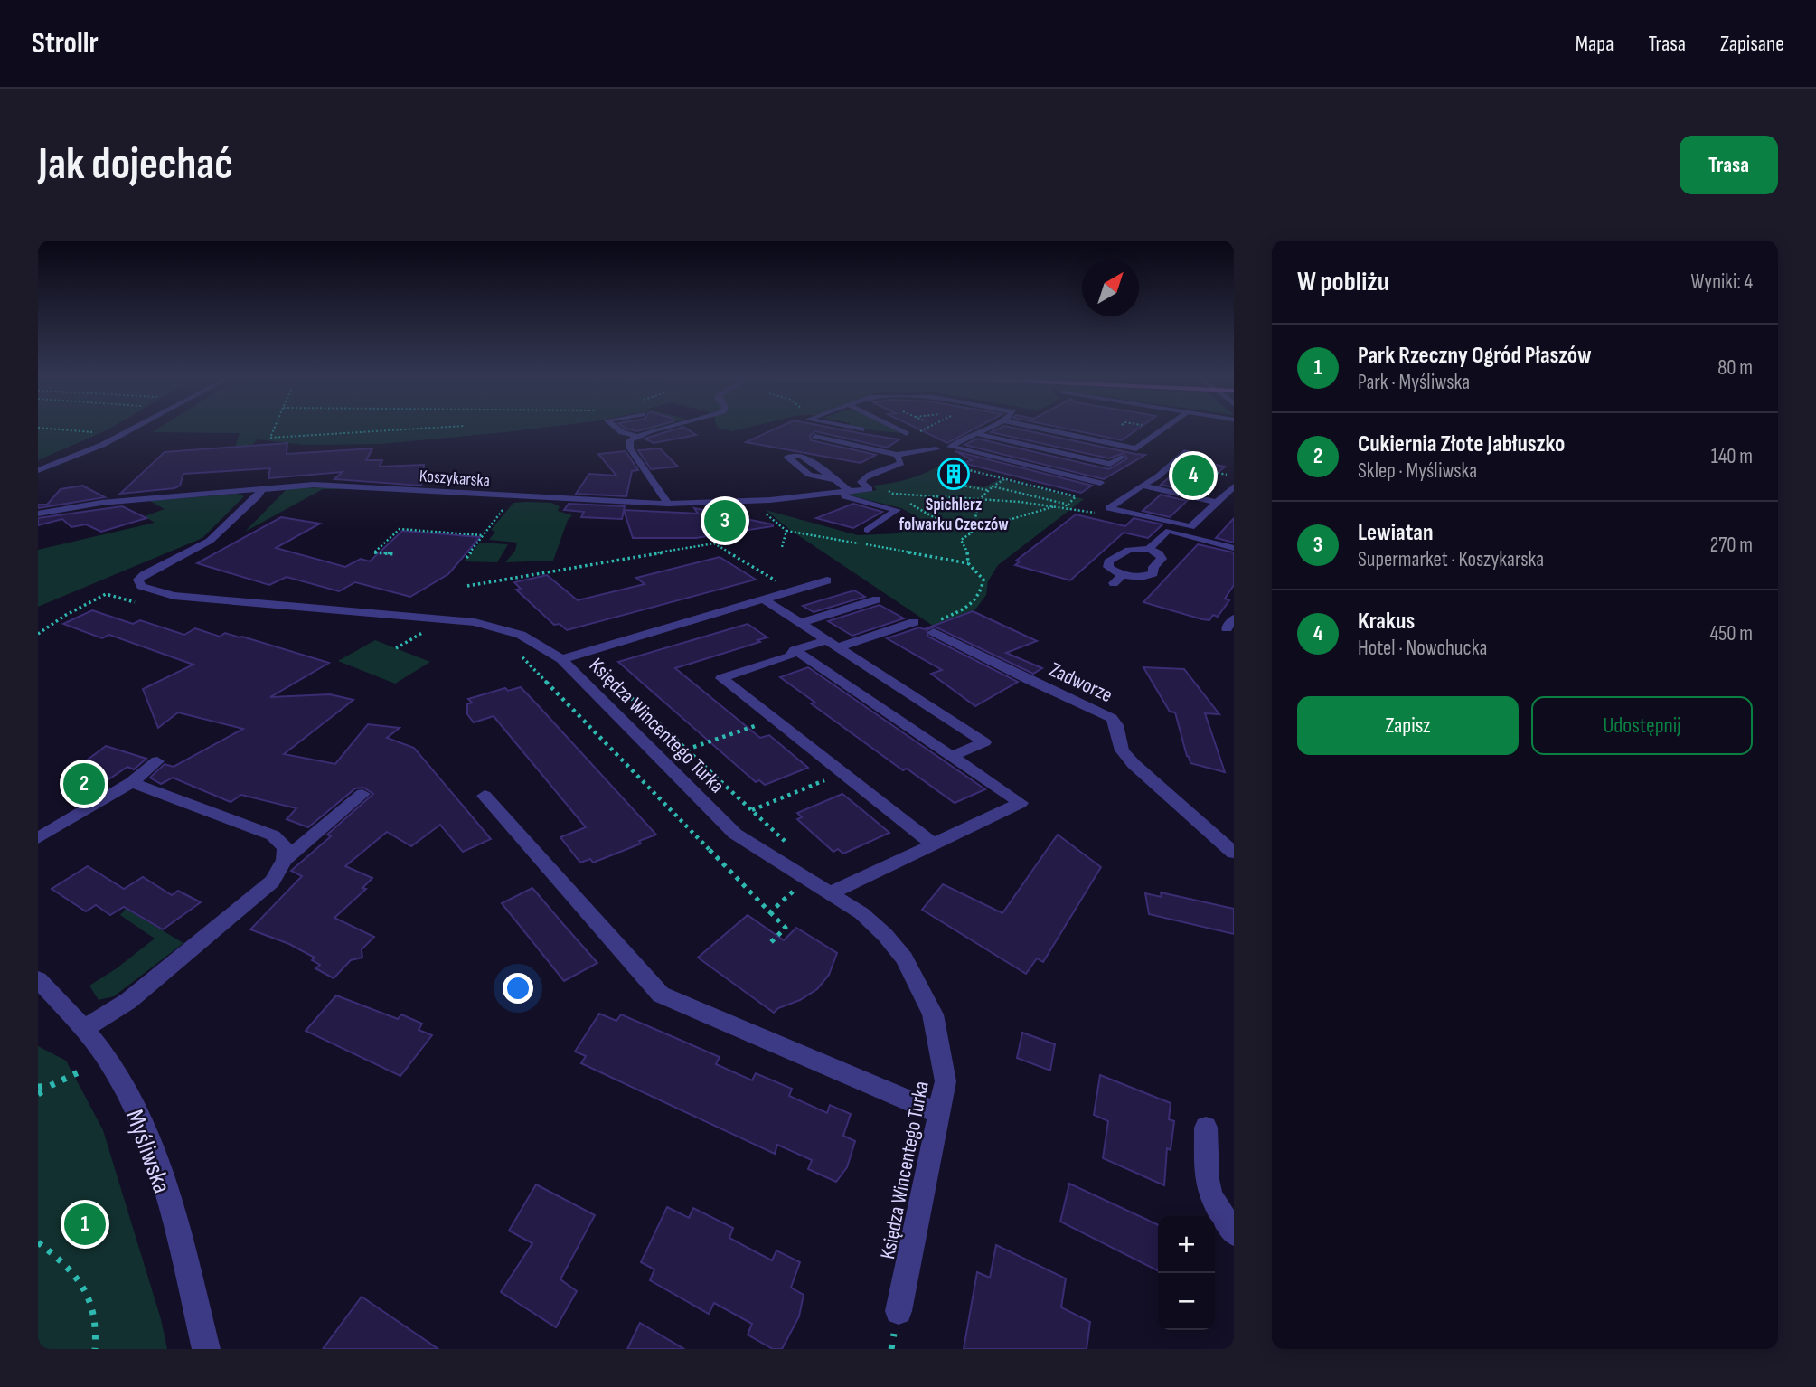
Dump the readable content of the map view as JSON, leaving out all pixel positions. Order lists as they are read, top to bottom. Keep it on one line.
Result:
{"streets":{"street":["Koszykarska","Zadworze","Księdza Wincentego Turka","Myśliwska"]},"crossings":[["Koszykarska","Księdza Wincentego Turka"]],"places":{"building":["Spichlerz folwarku Czeczów"]},"north":"top right","page":{"header":"Strollr","nav":["Mapa","Trasa","Zapisane"],"buttons":["Trasa",["Zapisz","Udostępnij"]],"title":"Jak dojechać","heading":["W pobliżu","Wyniki: 4"],"list":[{"mark":"1","name":"Park Rzeczny Ogród Płaszów","note":"Park · Myśliwska","value":"80 m"},{"mark":"2","name":"Cukiernia Złote Jabłuszko","note":"Sklep · Myśliwska","value":"140 m"},{"mark":"3","name":"Lewiatan","note":"Supermarket · Koszykarska","value":"270 m"},{"mark":"4","name":"Krakus","note":"Hotel · Nowohucka","value":"450 m"}],"pins":["4","3","2","1"],"map_buttons":["+","−"]}}
